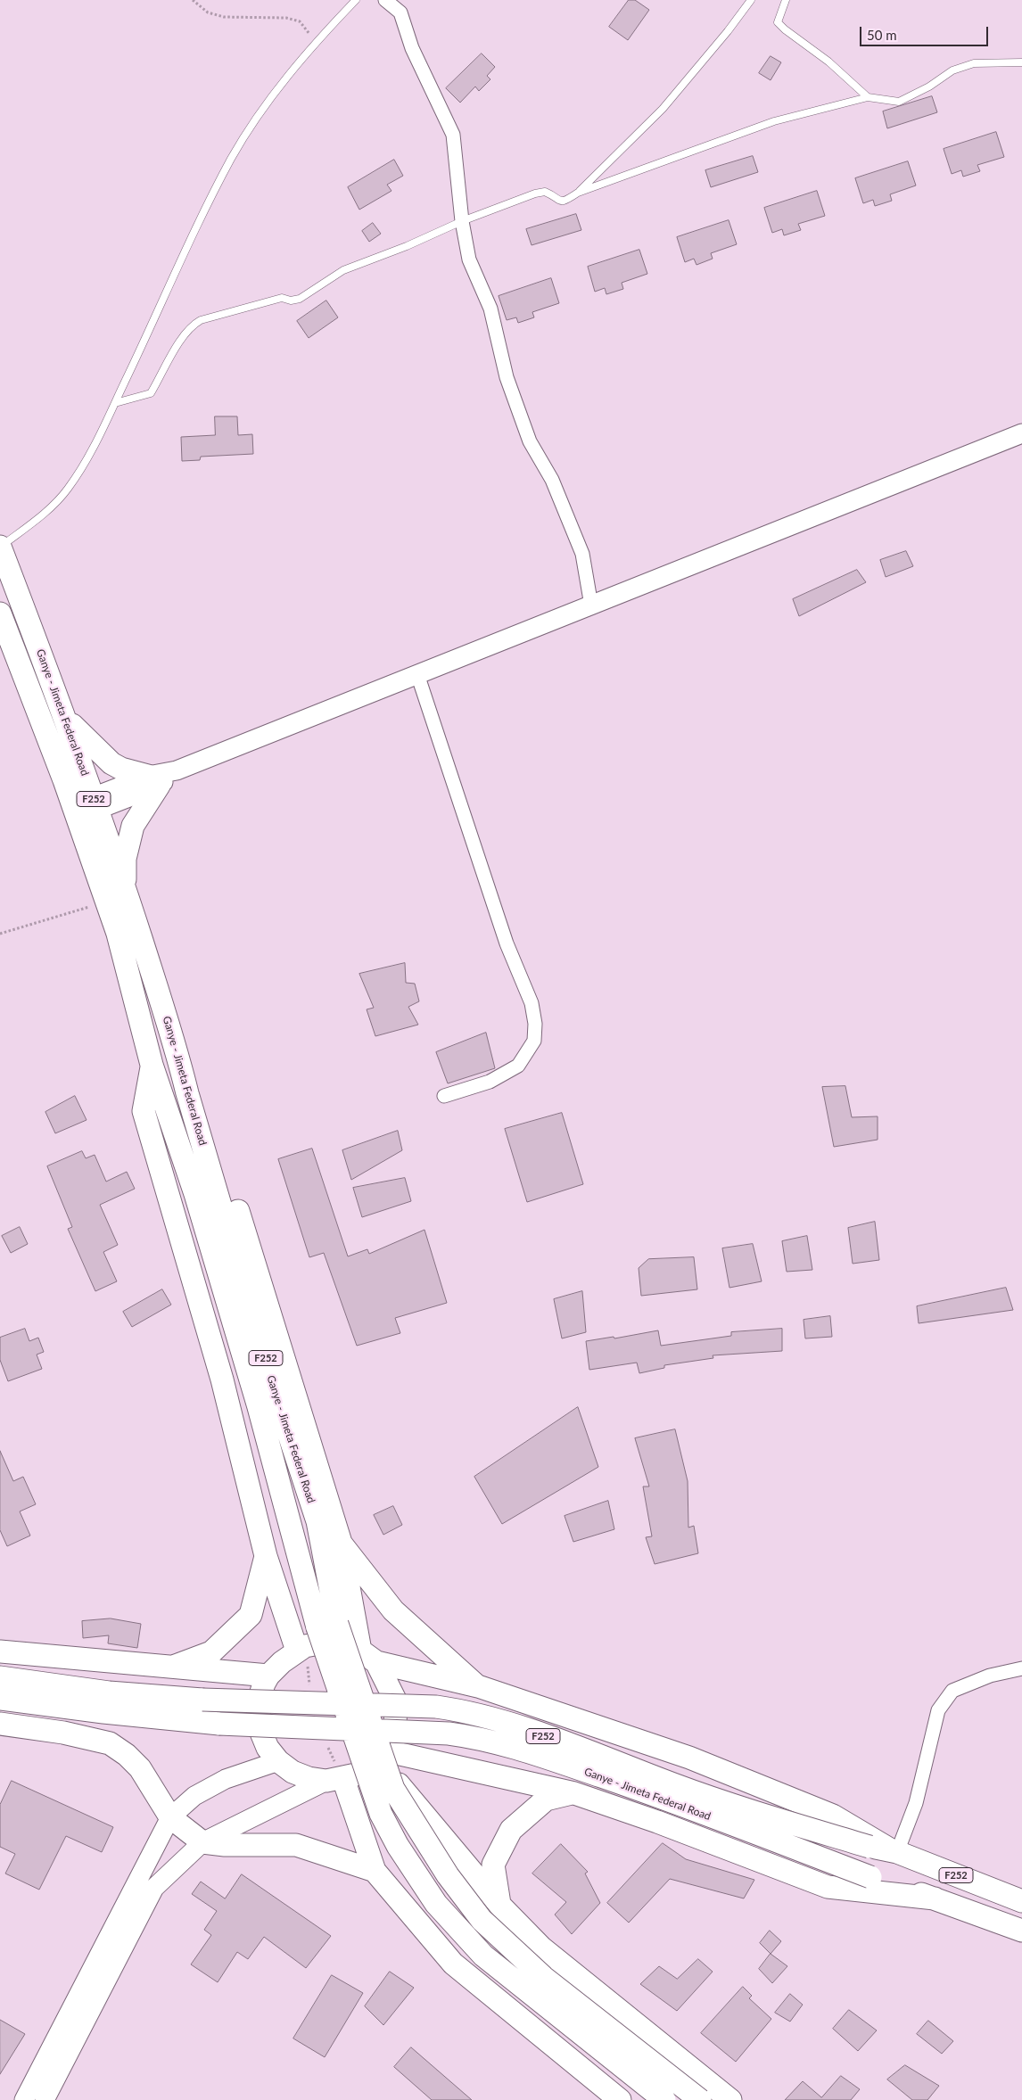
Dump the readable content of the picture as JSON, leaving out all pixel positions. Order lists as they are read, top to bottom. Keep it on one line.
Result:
{"streets":{"main road":["Ganye - Jimeta Federal Road","F252"]},"scale_bar":"50 m"}
